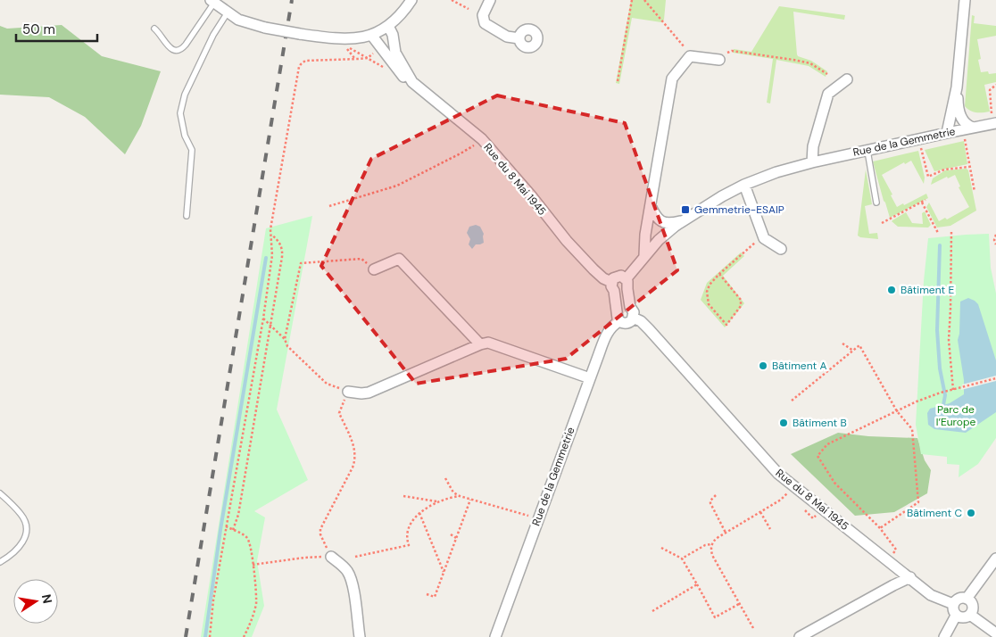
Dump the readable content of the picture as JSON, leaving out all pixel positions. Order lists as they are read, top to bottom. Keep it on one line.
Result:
{"streets":{"street":["Rue de la Gemmetrie","Rue du 8 Mai 1945"]},"crossings":[["Rue de la Gemmetrie","Rue du 8 Mai 1945"]],"parks":["Parc de l’Europe"],"places":{"transit":["Gemmetrie-ESAIP"],"other":["Bâtiment E","Bâtiment A","Bâtiment B","Bâtiment C"]},"scale_bar":"50 m","north":"right"}
